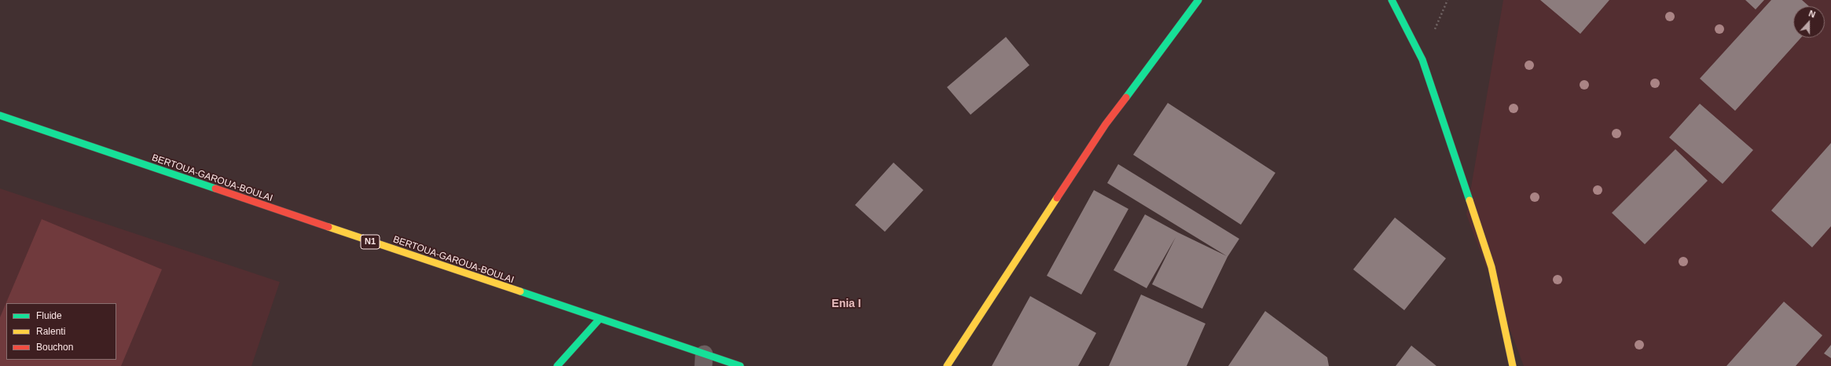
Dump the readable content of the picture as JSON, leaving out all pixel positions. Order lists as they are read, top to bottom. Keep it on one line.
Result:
{"streets":{"main road":["BERTOUA-GAROUA-BOULAI","N1"]},"districts":["Enia I"],"legend":["Fluide","Ralenti","Bouchon"],"north":"top"}
